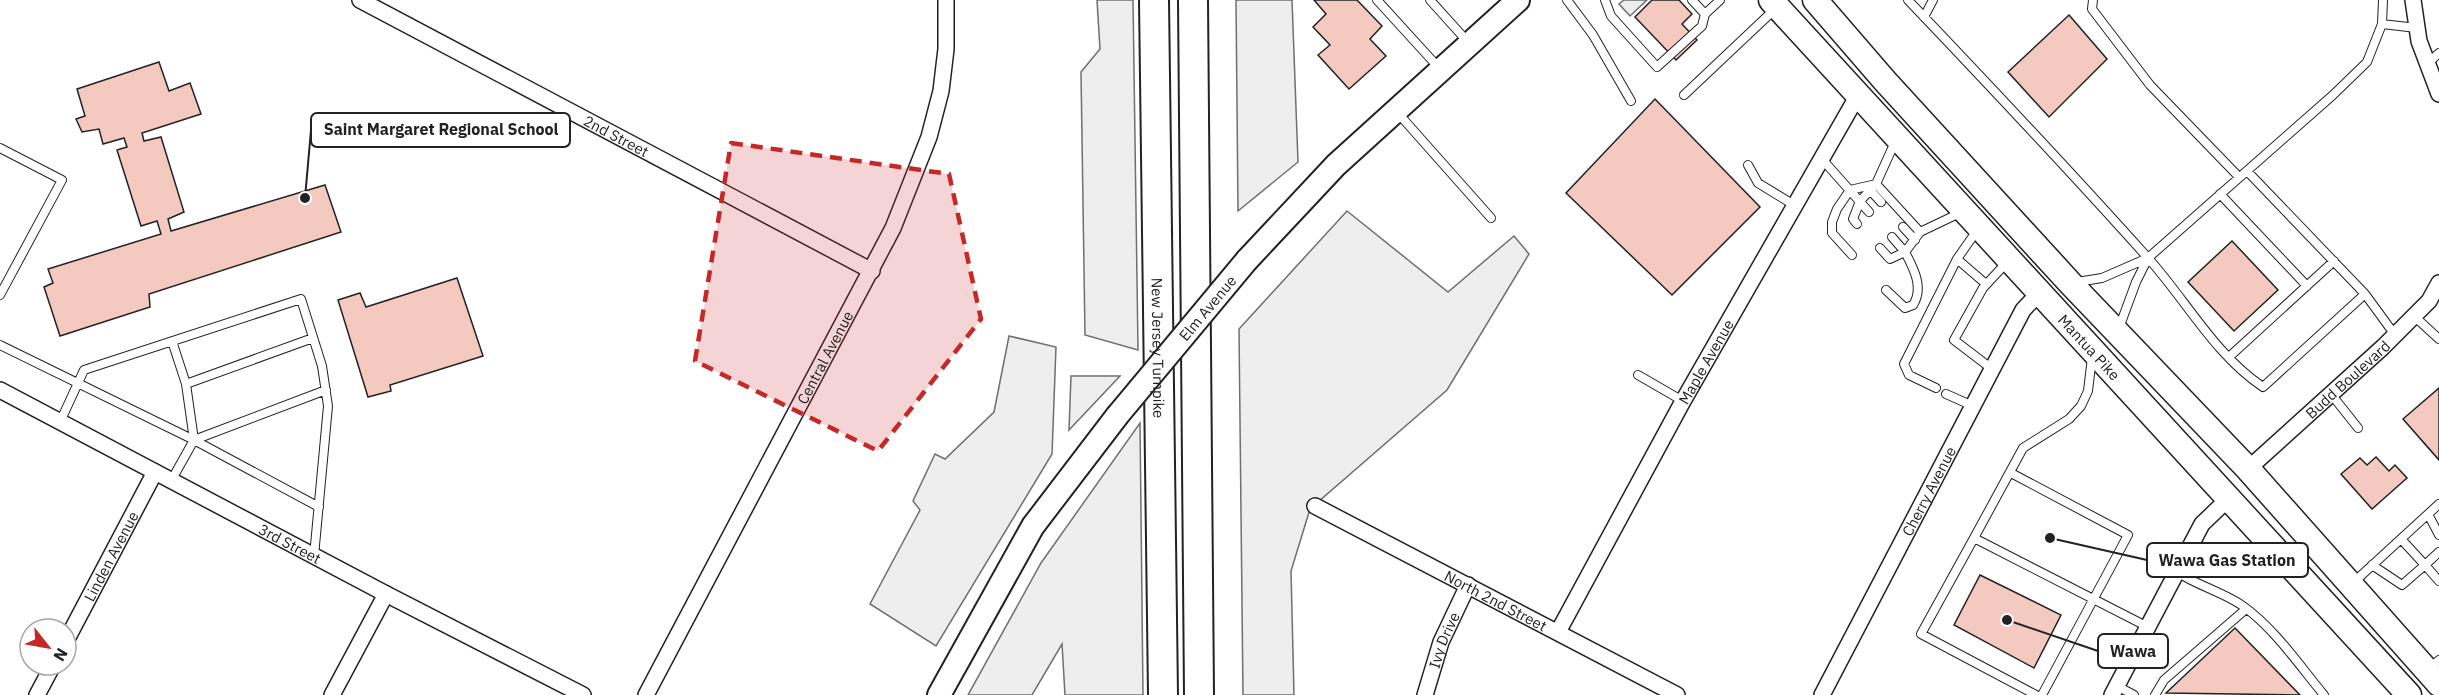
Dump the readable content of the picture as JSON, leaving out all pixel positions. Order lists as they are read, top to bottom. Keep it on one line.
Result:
{"streets":{"highway":["New Jersey Turnpike"],"main road":["Elm Avenue","Mantua Pike"],"street":["2nd Street","Central Avenue","Maple Avenue","Budd Boulevard","Cherry Avenue","3rd Street","Linden Avenue","North 2nd Street","Ivy Drive"]},"crossings":[["2nd Street","Central Avenue"],["Mantua Pike","Maple Avenue"],["Mantua Pike","Budd Boulevard"],["Mantua Pike","Cherry Avenue"],["Maple Avenue","North 2nd Street"],["3rd Street","Linden Avenue"],["North 2nd Street","Ivy Drive"]],"places":["Saint Margaret Regional School","Wawa Gas Station","Wawa"],"north":"bottom right"}
